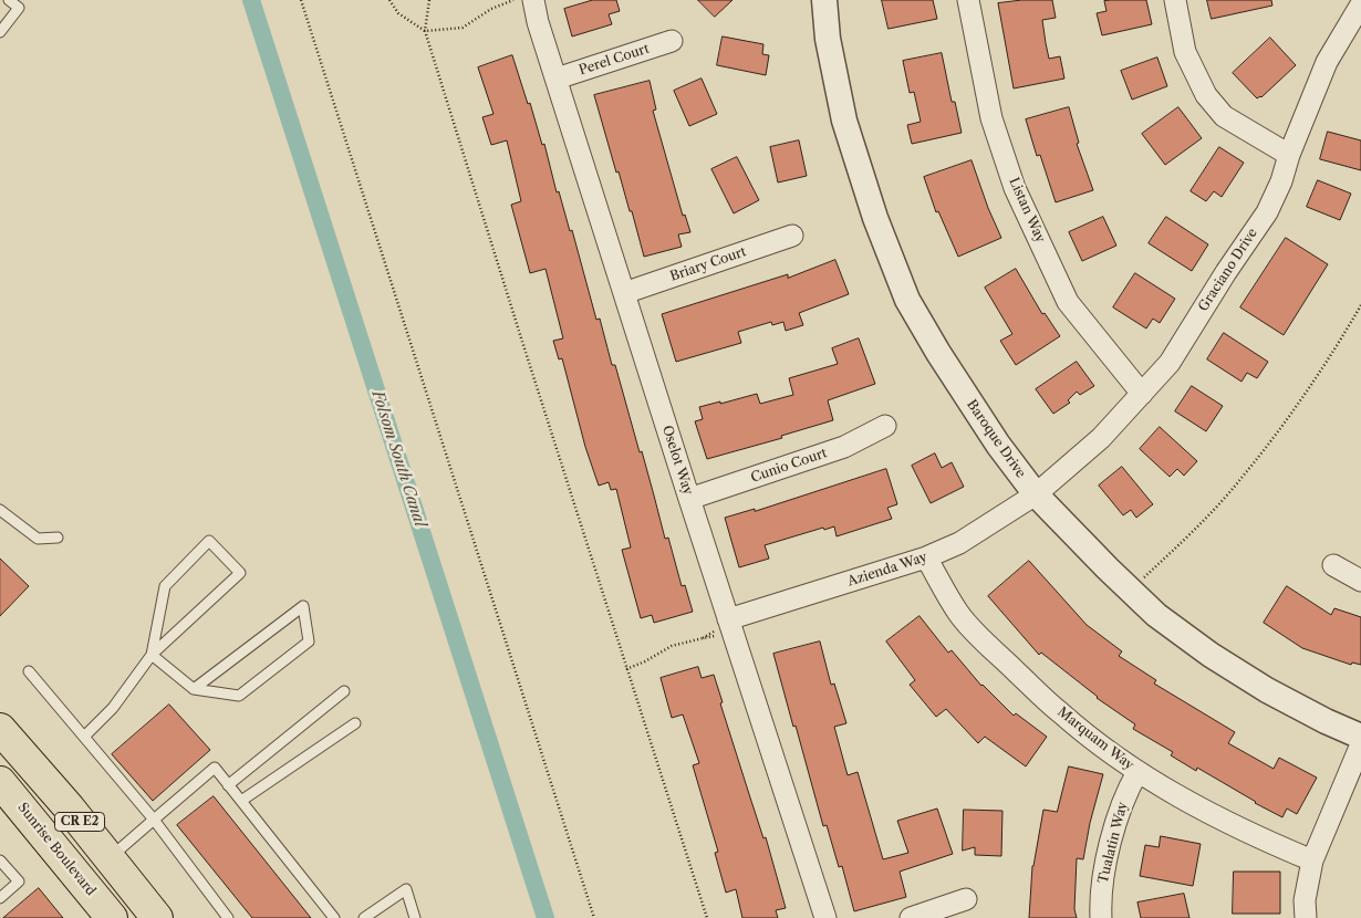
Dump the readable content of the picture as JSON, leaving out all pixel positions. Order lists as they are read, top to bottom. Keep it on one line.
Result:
{"streets":{"main road":["CR E2","Sunrise Boulevard"],"street":["Perel Court","Listan Way","Briary Court","Graciano Drive","Baroque Drive","Oselot Way","Cunio Court","Azienda Way","Marquam Way","Tualatin Way"]},"crossings":[["Perel Court","Oselot Way"],["Listan Way","Graciano Drive"],["Briary Court","Oselot Way"],["Graciano Drive","Baroque Drive"],["Graciano Drive","Azienda Way"],["Baroque Drive","Azienda Way"],["Oselot Way","Cunio Court"],["Oselot Way","Azienda Way"],["Azienda Way","Marquam Way"],["Marquam Way","Tualatin Way"]],"water":["Folsom South Canal"]}
